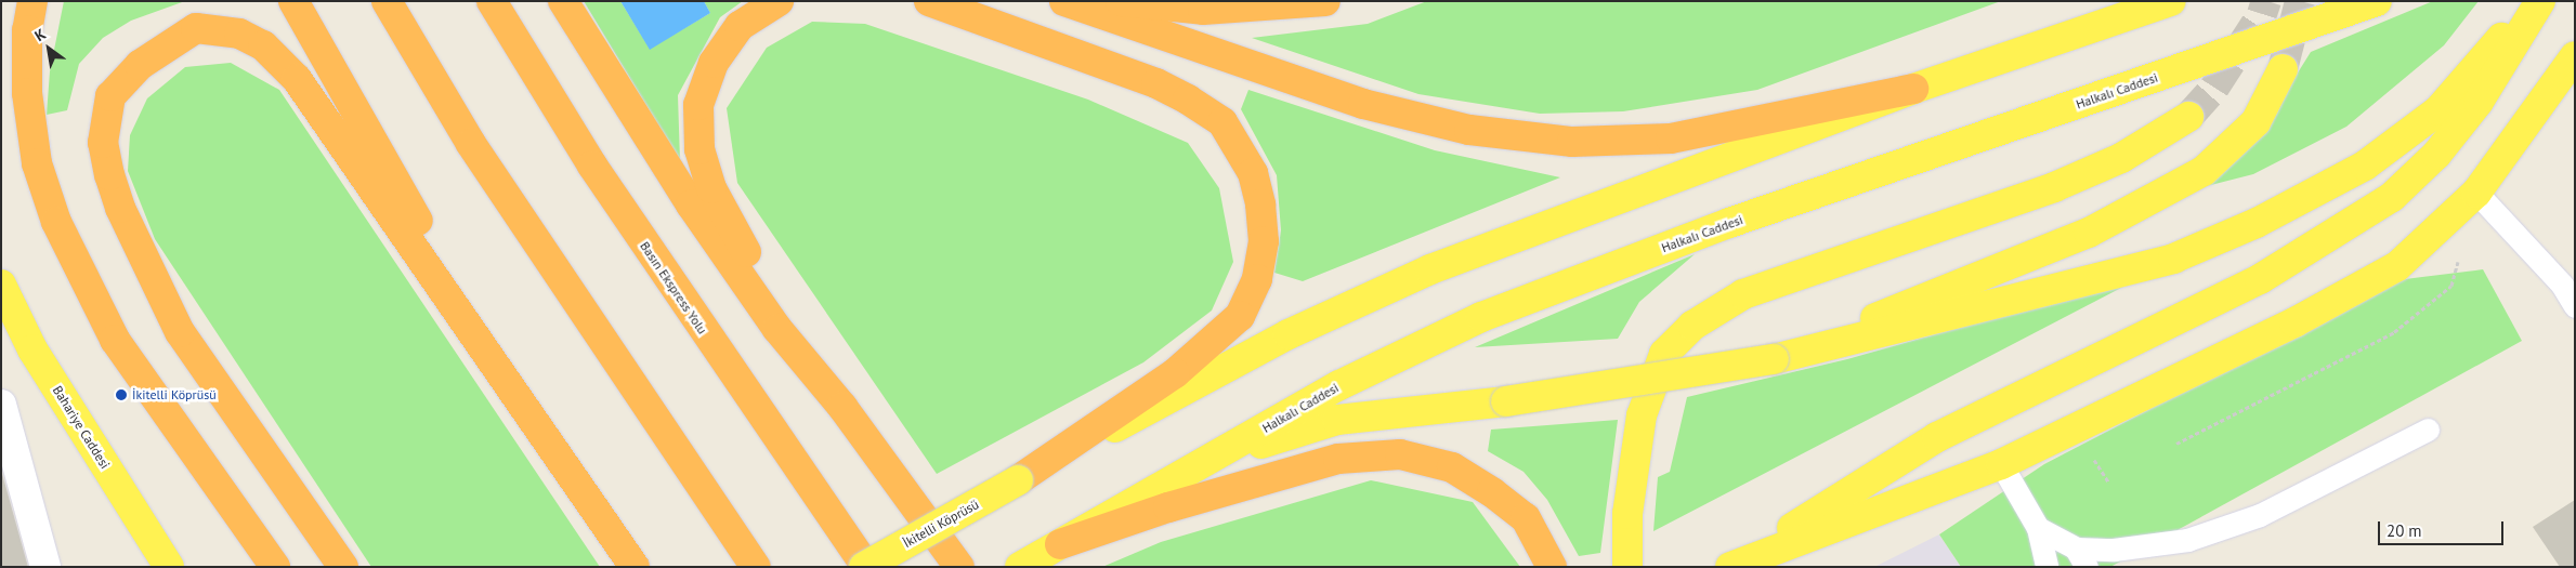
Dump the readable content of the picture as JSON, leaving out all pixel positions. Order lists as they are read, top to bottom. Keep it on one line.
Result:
{"streets":{"highway":["Basın Ekspress Yolu"],"main road":["Halkalı Caddesi","Bahariye Caddesi","İkitelli Köprüsü"]},"crossings":[["Basın Ekspress Yolu","İkitelli Köprüsü"]],"places":["İkitelli Köprüsü"],"scale_bar":"20 m","north":"top left"}
